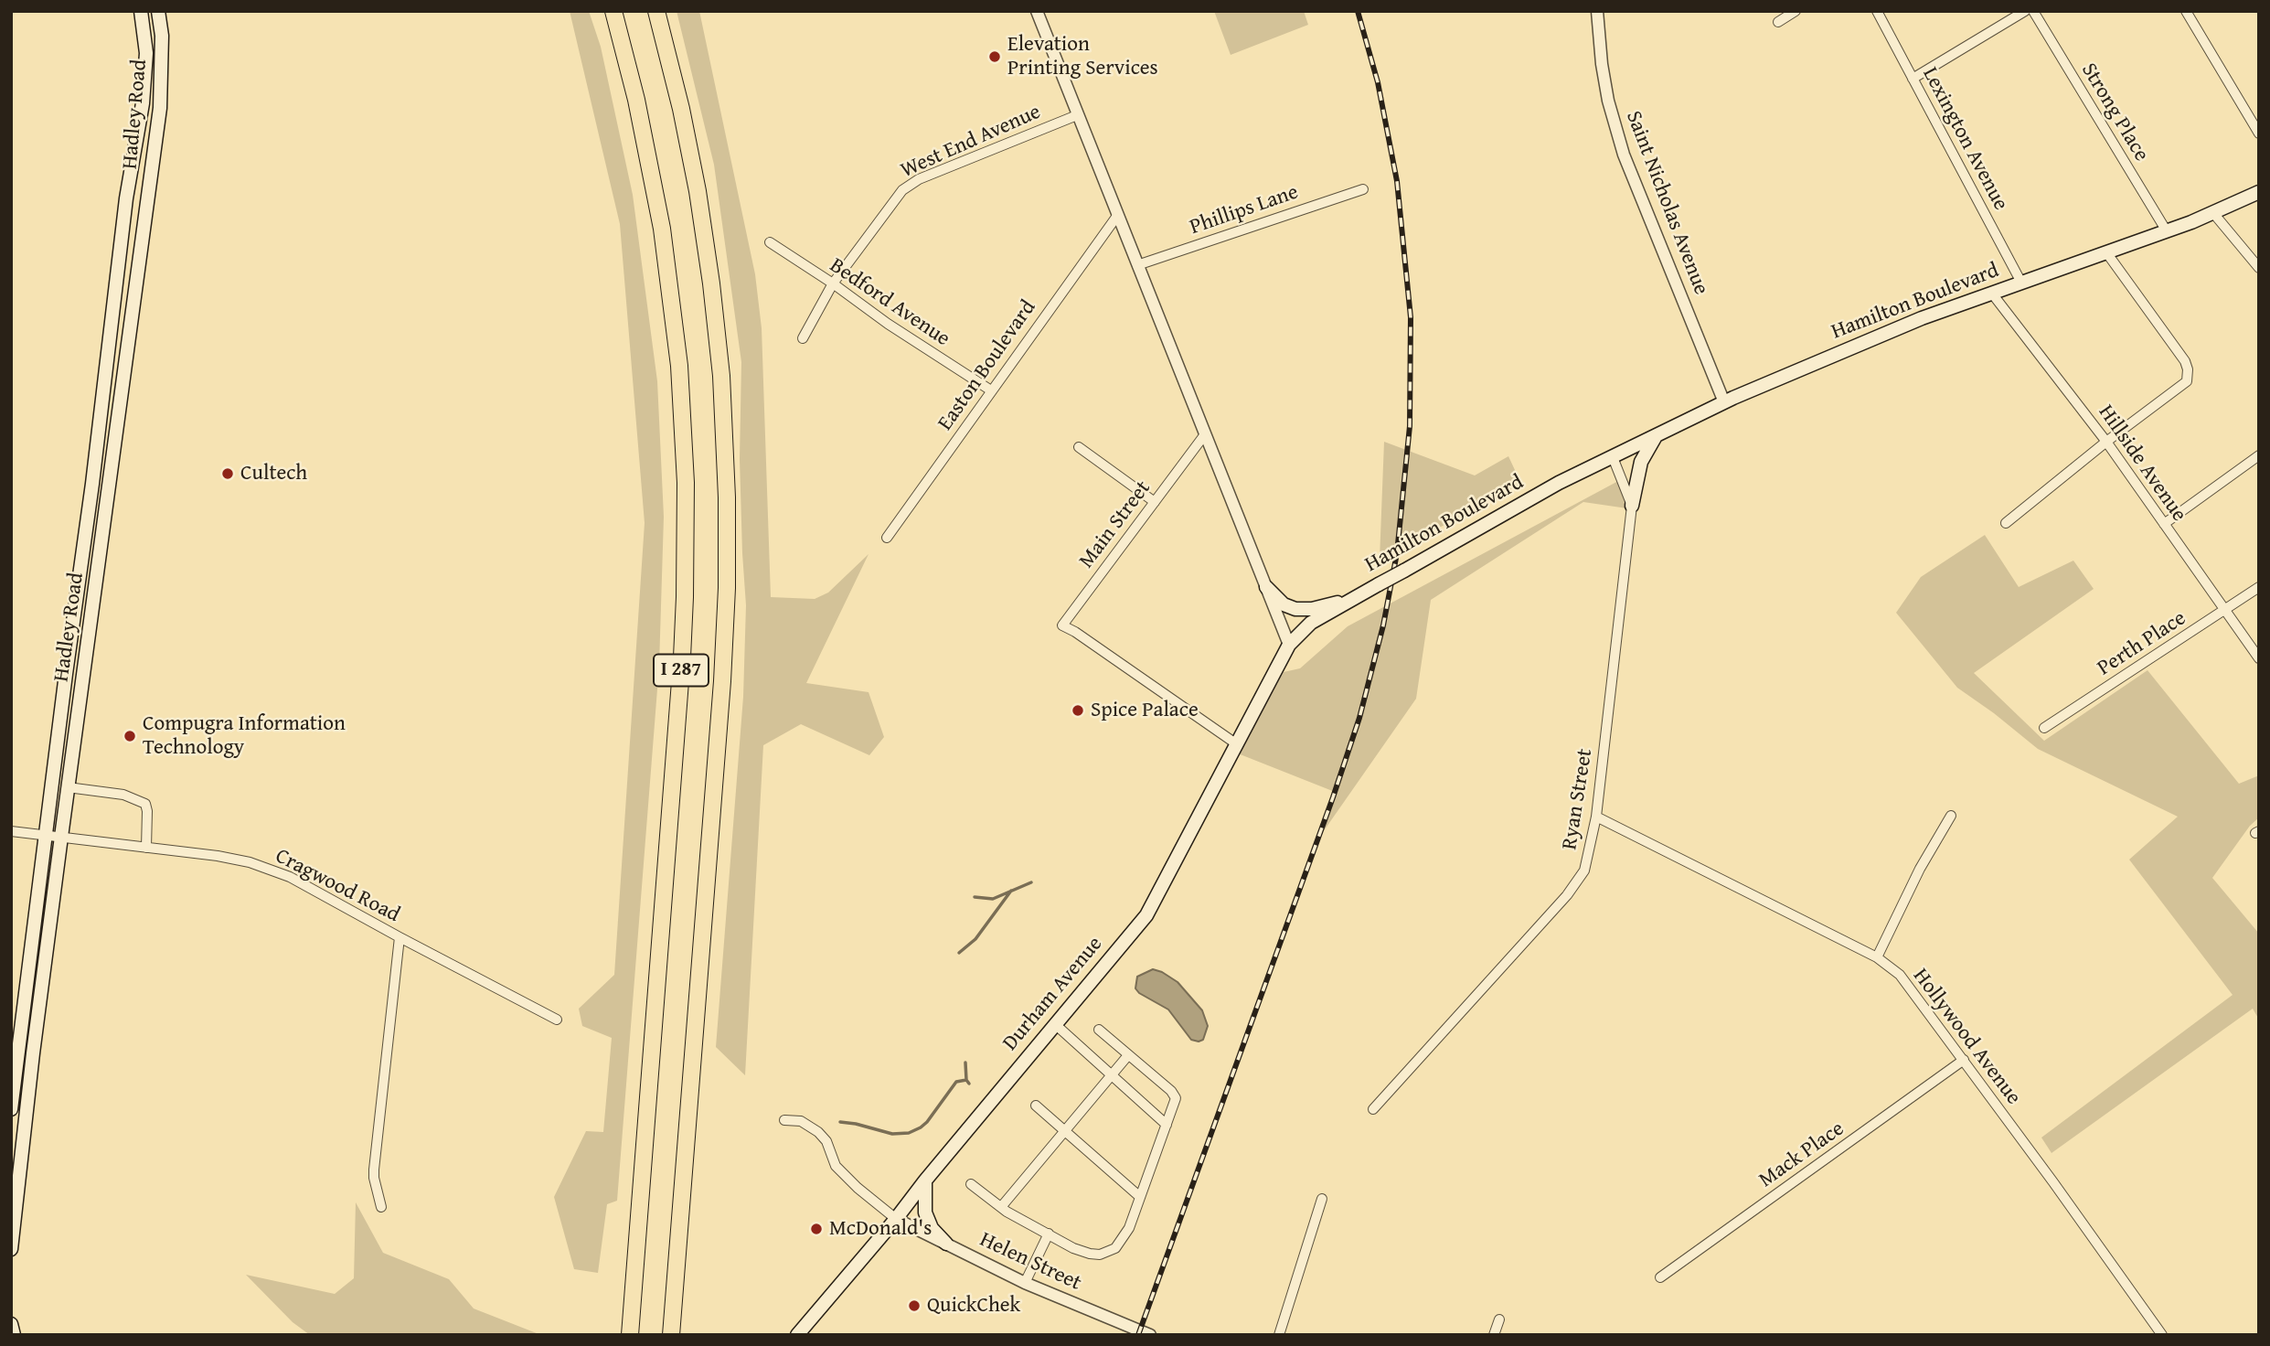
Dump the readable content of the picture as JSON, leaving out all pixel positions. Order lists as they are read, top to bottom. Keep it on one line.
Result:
{"streets":{"highway":["I 287"],"main road":["Hadley Road","Hamilton Boulevard","Durham Avenue"],"street":["Strong Place","Lexington Avenue","West End Avenue","Saint Nicholas Avenue","Phillips Lane","Bedford Avenue","Easton Boulevard","Hillside Avenue","Main Street","Perth Place","Ryan Street","Cragwood Road","Hollywood Avenue","Mack Place","Helen Street"]},"crossings":[["Strong Place","Hamilton Boulevard"],["Hadley Road","Cragwood Road"],["Lexington Avenue","Hamilton Boulevard"],["West End Avenue","Bedford Avenue"],["Saint Nicholas Avenue","Hamilton Boulevard"],["Hamilton Boulevard","Hillside Avenue"],["Hamilton Boulevard","Ryan Street"],["Hamilton Boulevard","Durham Avenue"],["Bedford Avenue","Easton Boulevard"],["Hillside Avenue","Perth Place"],["Main Street","Durham Avenue"],["Ryan Street","Hollywood Avenue"],["Durham Avenue","Helen Street"],["Hollywood Avenue","Mack Place"]],"places":["Elevation Printing Services","Cultech","Spice Palace","Compugra Information Technology","McDonald's","QuickChek"]}
